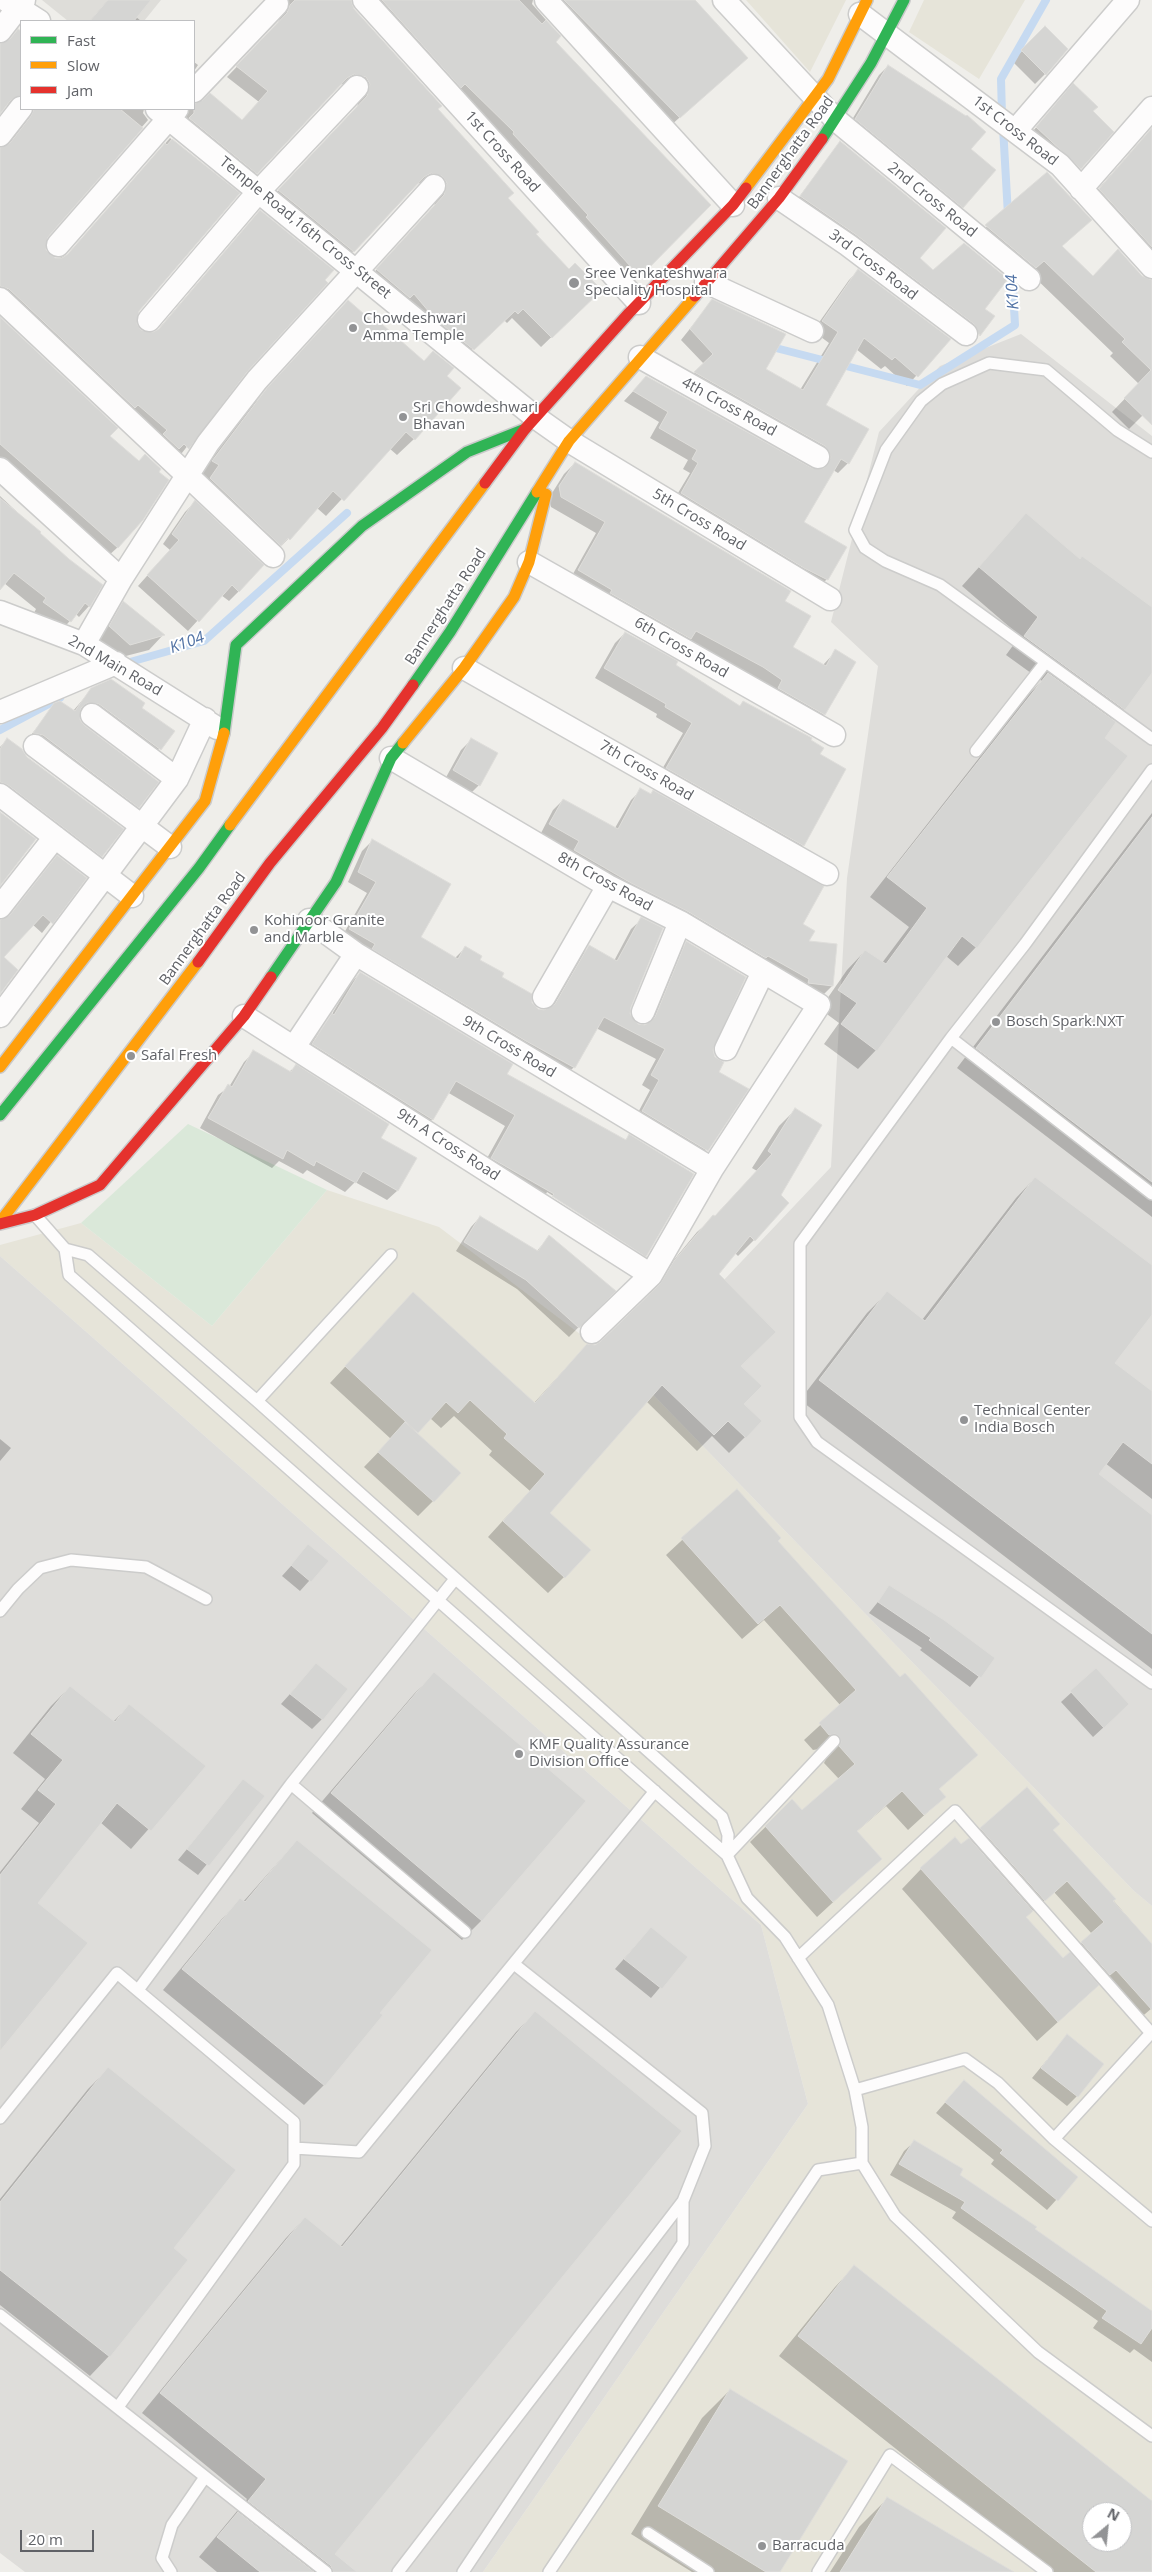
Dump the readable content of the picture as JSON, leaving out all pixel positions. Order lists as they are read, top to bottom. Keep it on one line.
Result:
{"streets":{"main road":["Bannerghatta Road"],"street":["1st Cross Road","2nd Cross Road","Temple Road,16th Cross Street","3rd Cross Road","4th Cross Road","5th Cross Road","6th Cross Road","2nd Main Road","7th Cross Road","8th Cross Road","9th Cross Road","9th A Cross Road"]},"crossings":[["1st Cross Road","Bannerghatta Road"],["Bannerghatta Road","2nd Cross Road"],["Bannerghatta Road","Temple Road,16th Cross Street"],["Bannerghatta Road","3rd Cross Road"],["Bannerghatta Road","4th Cross Road"],["Bannerghatta Road","5th Cross Road"],["Temple Road,16th Cross Street","5th Cross Road"],["8th Cross Road","9th Cross Road"]],"water":["K104"],"places":["Sree Venkateshwara Speciality Hospital","Chowdeshwari Amma Temple","Sri Chowdeshwari Bhavan","Kohinoor Granite and Marble","Bosch Spark.NXT","Safal Fresh","Technical Center India Bosch","KMF Quality Assurance Division Office","Barracuda"],"legend":["Fast","Slow","Jam"],"scale_bar":"20 m","north":"top right"}
